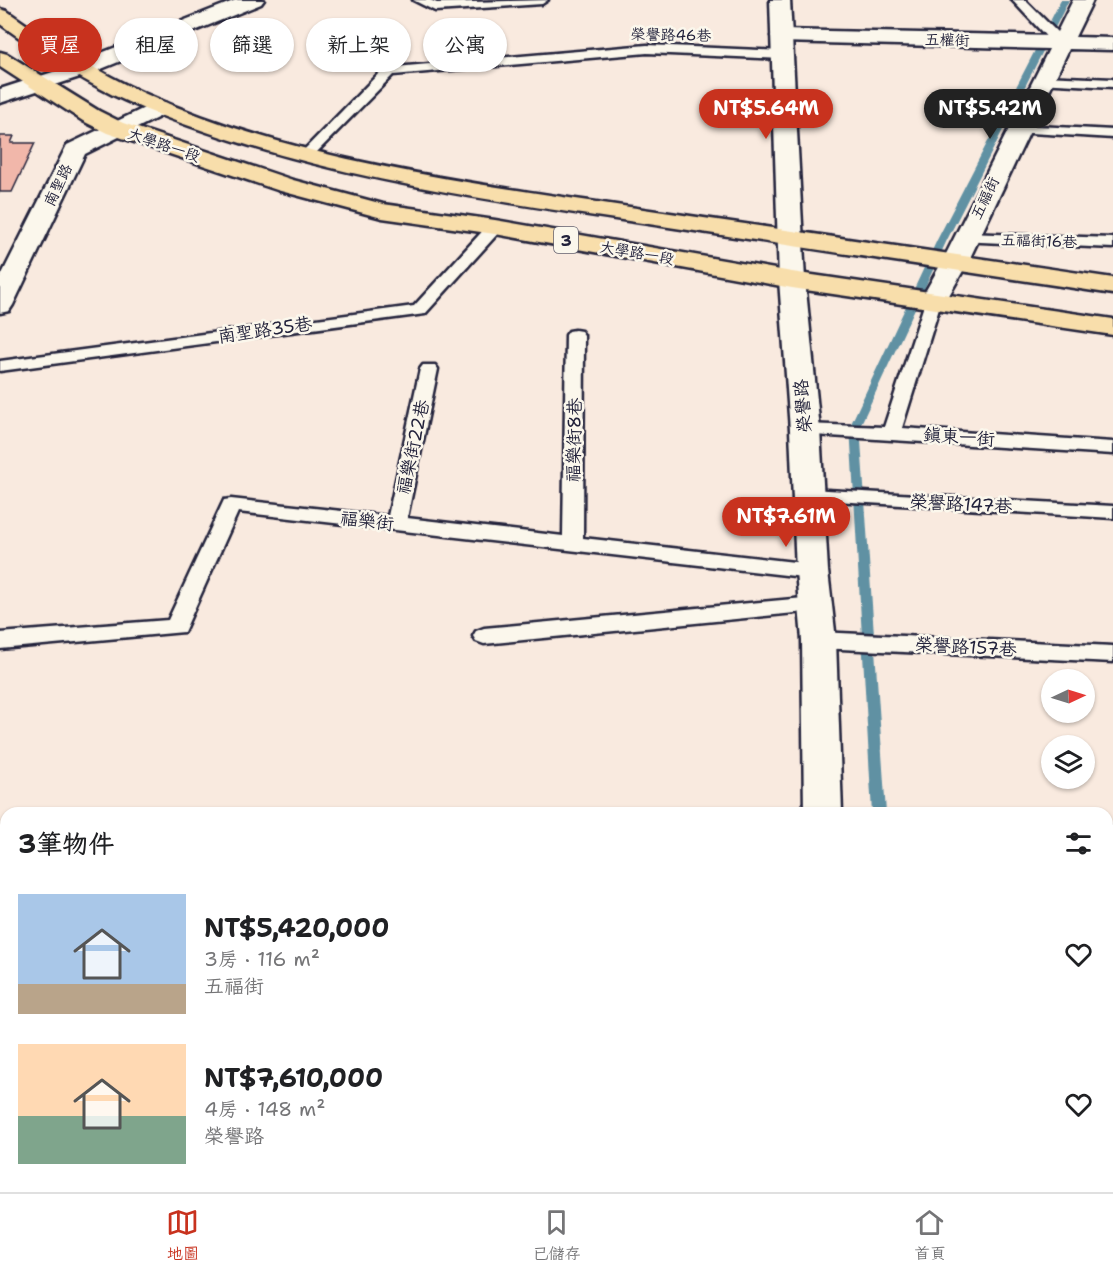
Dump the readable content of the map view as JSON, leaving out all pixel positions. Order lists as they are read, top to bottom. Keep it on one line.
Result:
{"streets":{"main road":["大學路一段","3"],"street":["五權街","南聖路","五福街","榮譽路"],"lane":["榮譽路46巷","五福街16巷","南聖路35巷","鎮東一街","福樂街8巷","福樂街22巷","榮譽路147巷","福樂街","榮譽路157巷"]},"crossings":[["榮譽路46巷","五權街"],["榮譽路46巷","大學路一段"],["榮譽路46巷","榮譽路"],["五權街","五福街"],["五權街","榮譽路"],["大學路一段","南聖路"],["大學路一段","五福街"],["大學路一段","3"],["大學路一段","南聖路35巷"],["大學路一段","榮譽路"],["五福街","五福街16巷"],["榮譽路","鎮東一街"],["榮譽路","榮譽路147巷"],["榮譽路","福樂街"],["榮譽路","榮譽路157巷"],["福樂街8巷","福樂街"],["福樂街22巷","福樂街"]],"north":"right","page":{"chip":["買屋","租屋","篩選","新上架","公寓"],"price":["NT$5.64M","NT$5.42M","NT$7.61M"],"heading":"3筆物件","list":[{"name":"NT$5,420,000","note":"3房 · 116 m² · 五福街"},{"name":"NT$7,610,000","note":"4房 · 148 m² · 榮譽路"}],"tabs":["地圖","已儲存","首頁"]}}
